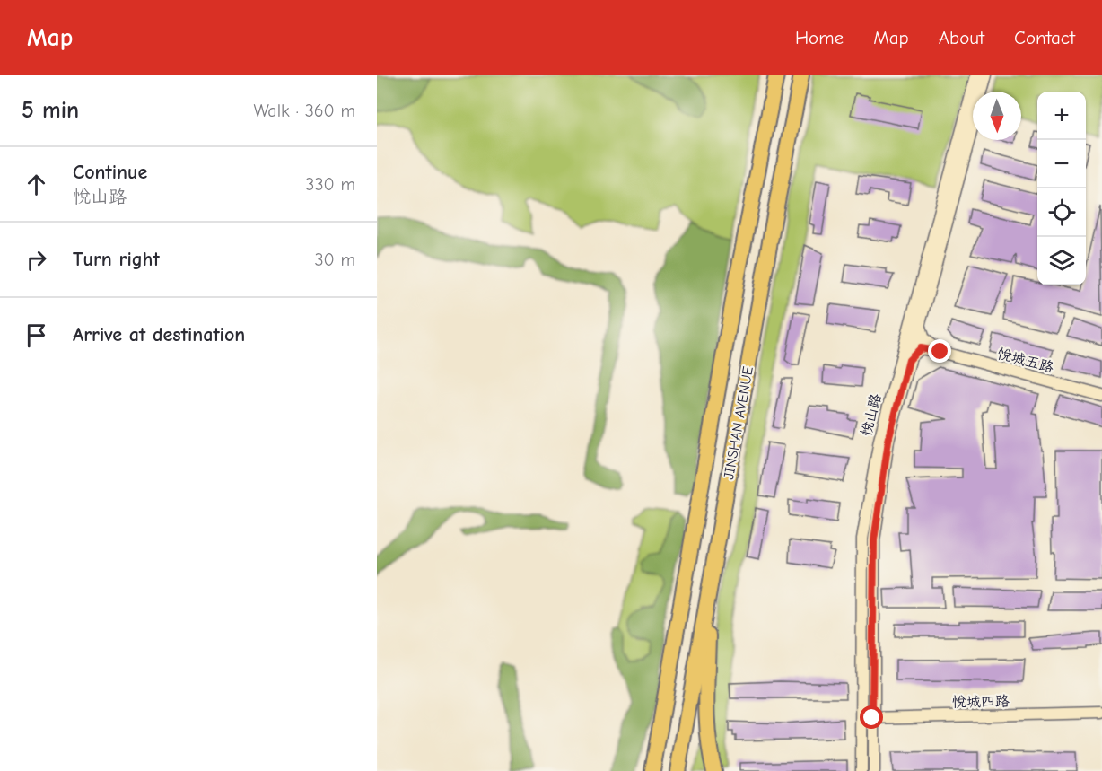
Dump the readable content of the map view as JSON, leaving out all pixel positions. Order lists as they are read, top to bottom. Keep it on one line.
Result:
{"streets":{"highway":["JINSHAN AVENUE"],"main road":["悦城五路","悦山路","悦城四路"]},"crossings":[["悦山路","悦城四路"]],"north":"bottom","page":{"header":"Map","nav":["Home","Map","About","Contact"],"heading":["5 min","Walk · 360 m"],"map_buttons":["+","−"],"list":[["Continue","悦山路","330 m"],["Turn right","30 m"],"Arrive at destination"]}}
